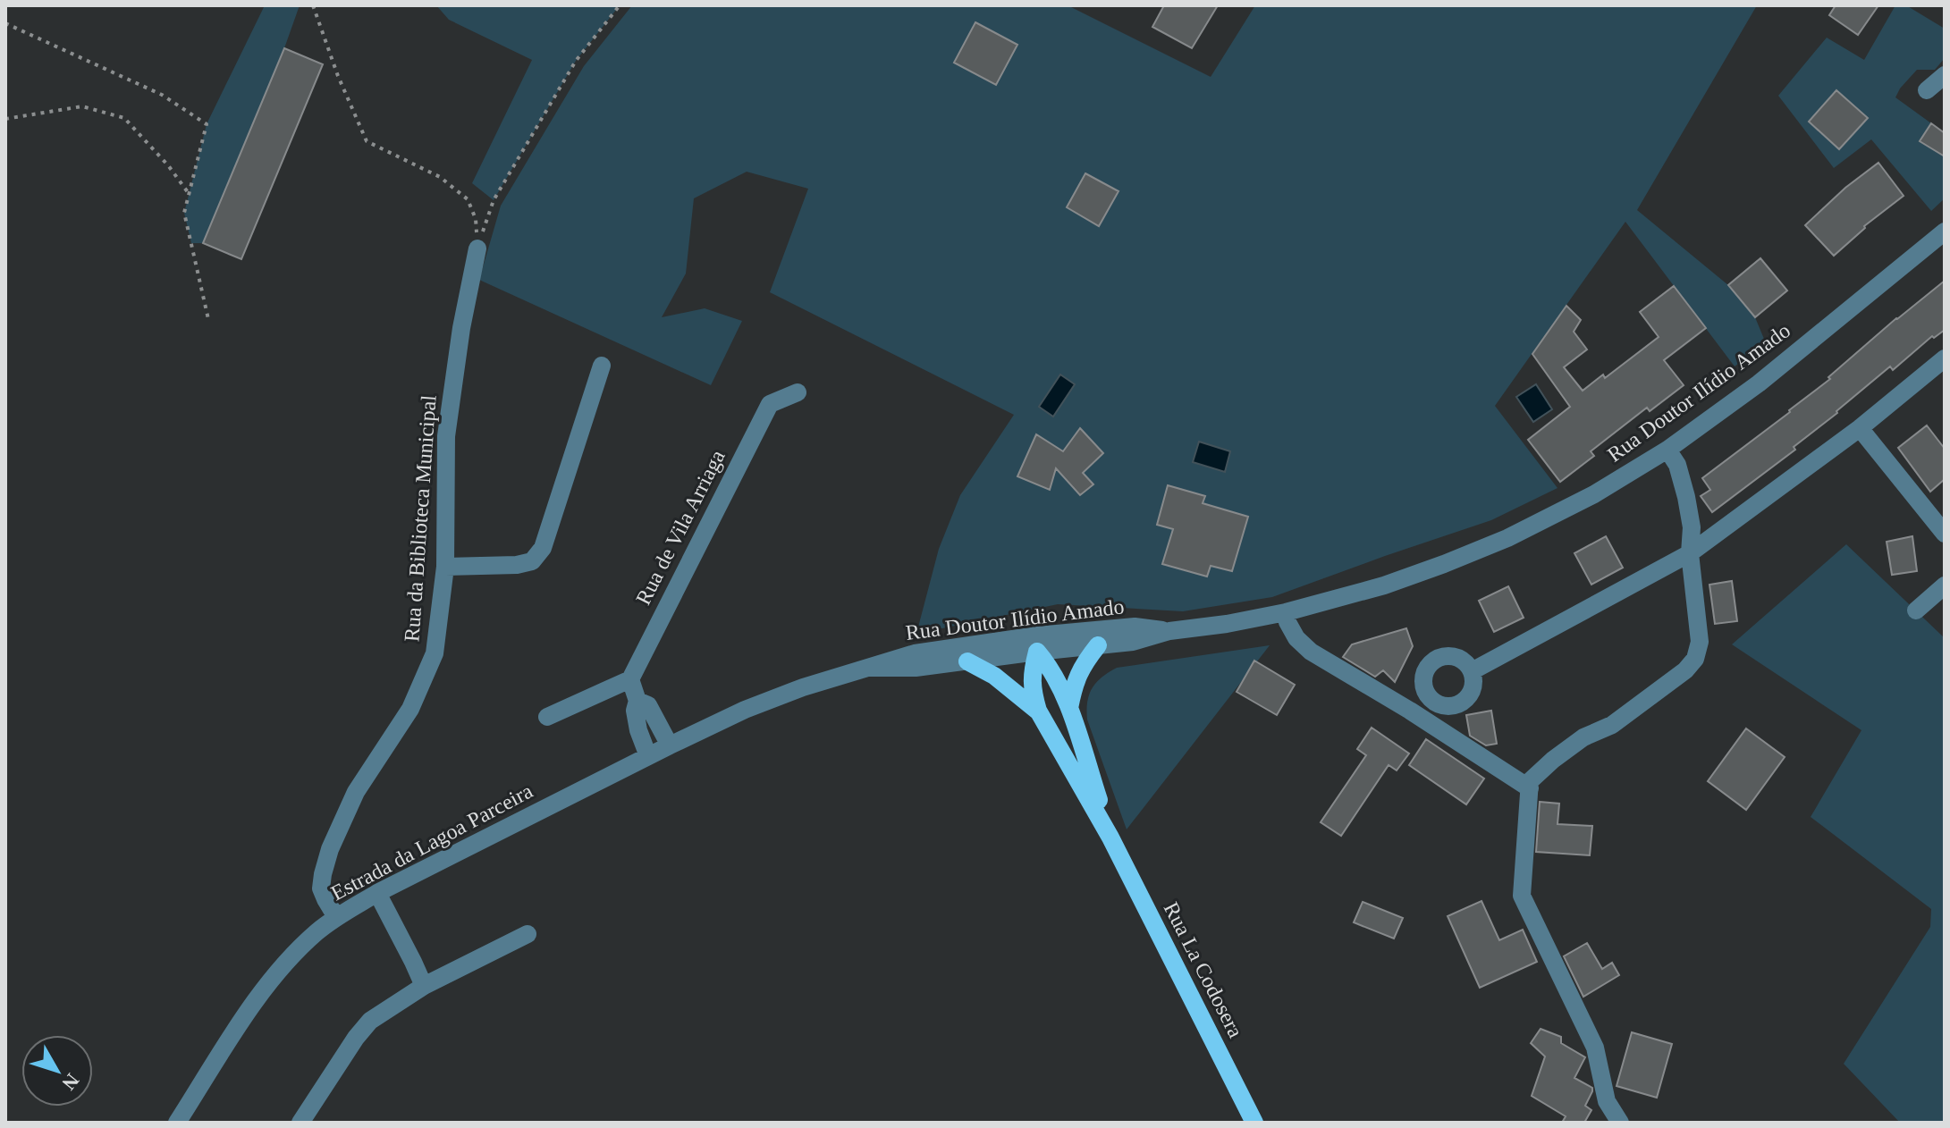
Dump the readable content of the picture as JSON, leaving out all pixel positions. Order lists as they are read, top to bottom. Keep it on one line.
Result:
{"streets":{"main road":["Rua La Codosera"],"street":["Rua Doutor Ilídio Amado","Rua da Biblioteca Municipal","Rua de Vila Arriaga","Estrada da Lagoa Parceira"]},"crossings":[["Rua Doutor Ilídio Amado","Estrada da Lagoa Parceira"],["Rua da Biblioteca Municipal","Estrada da Lagoa Parceira"]],"north":"bottom right"}
